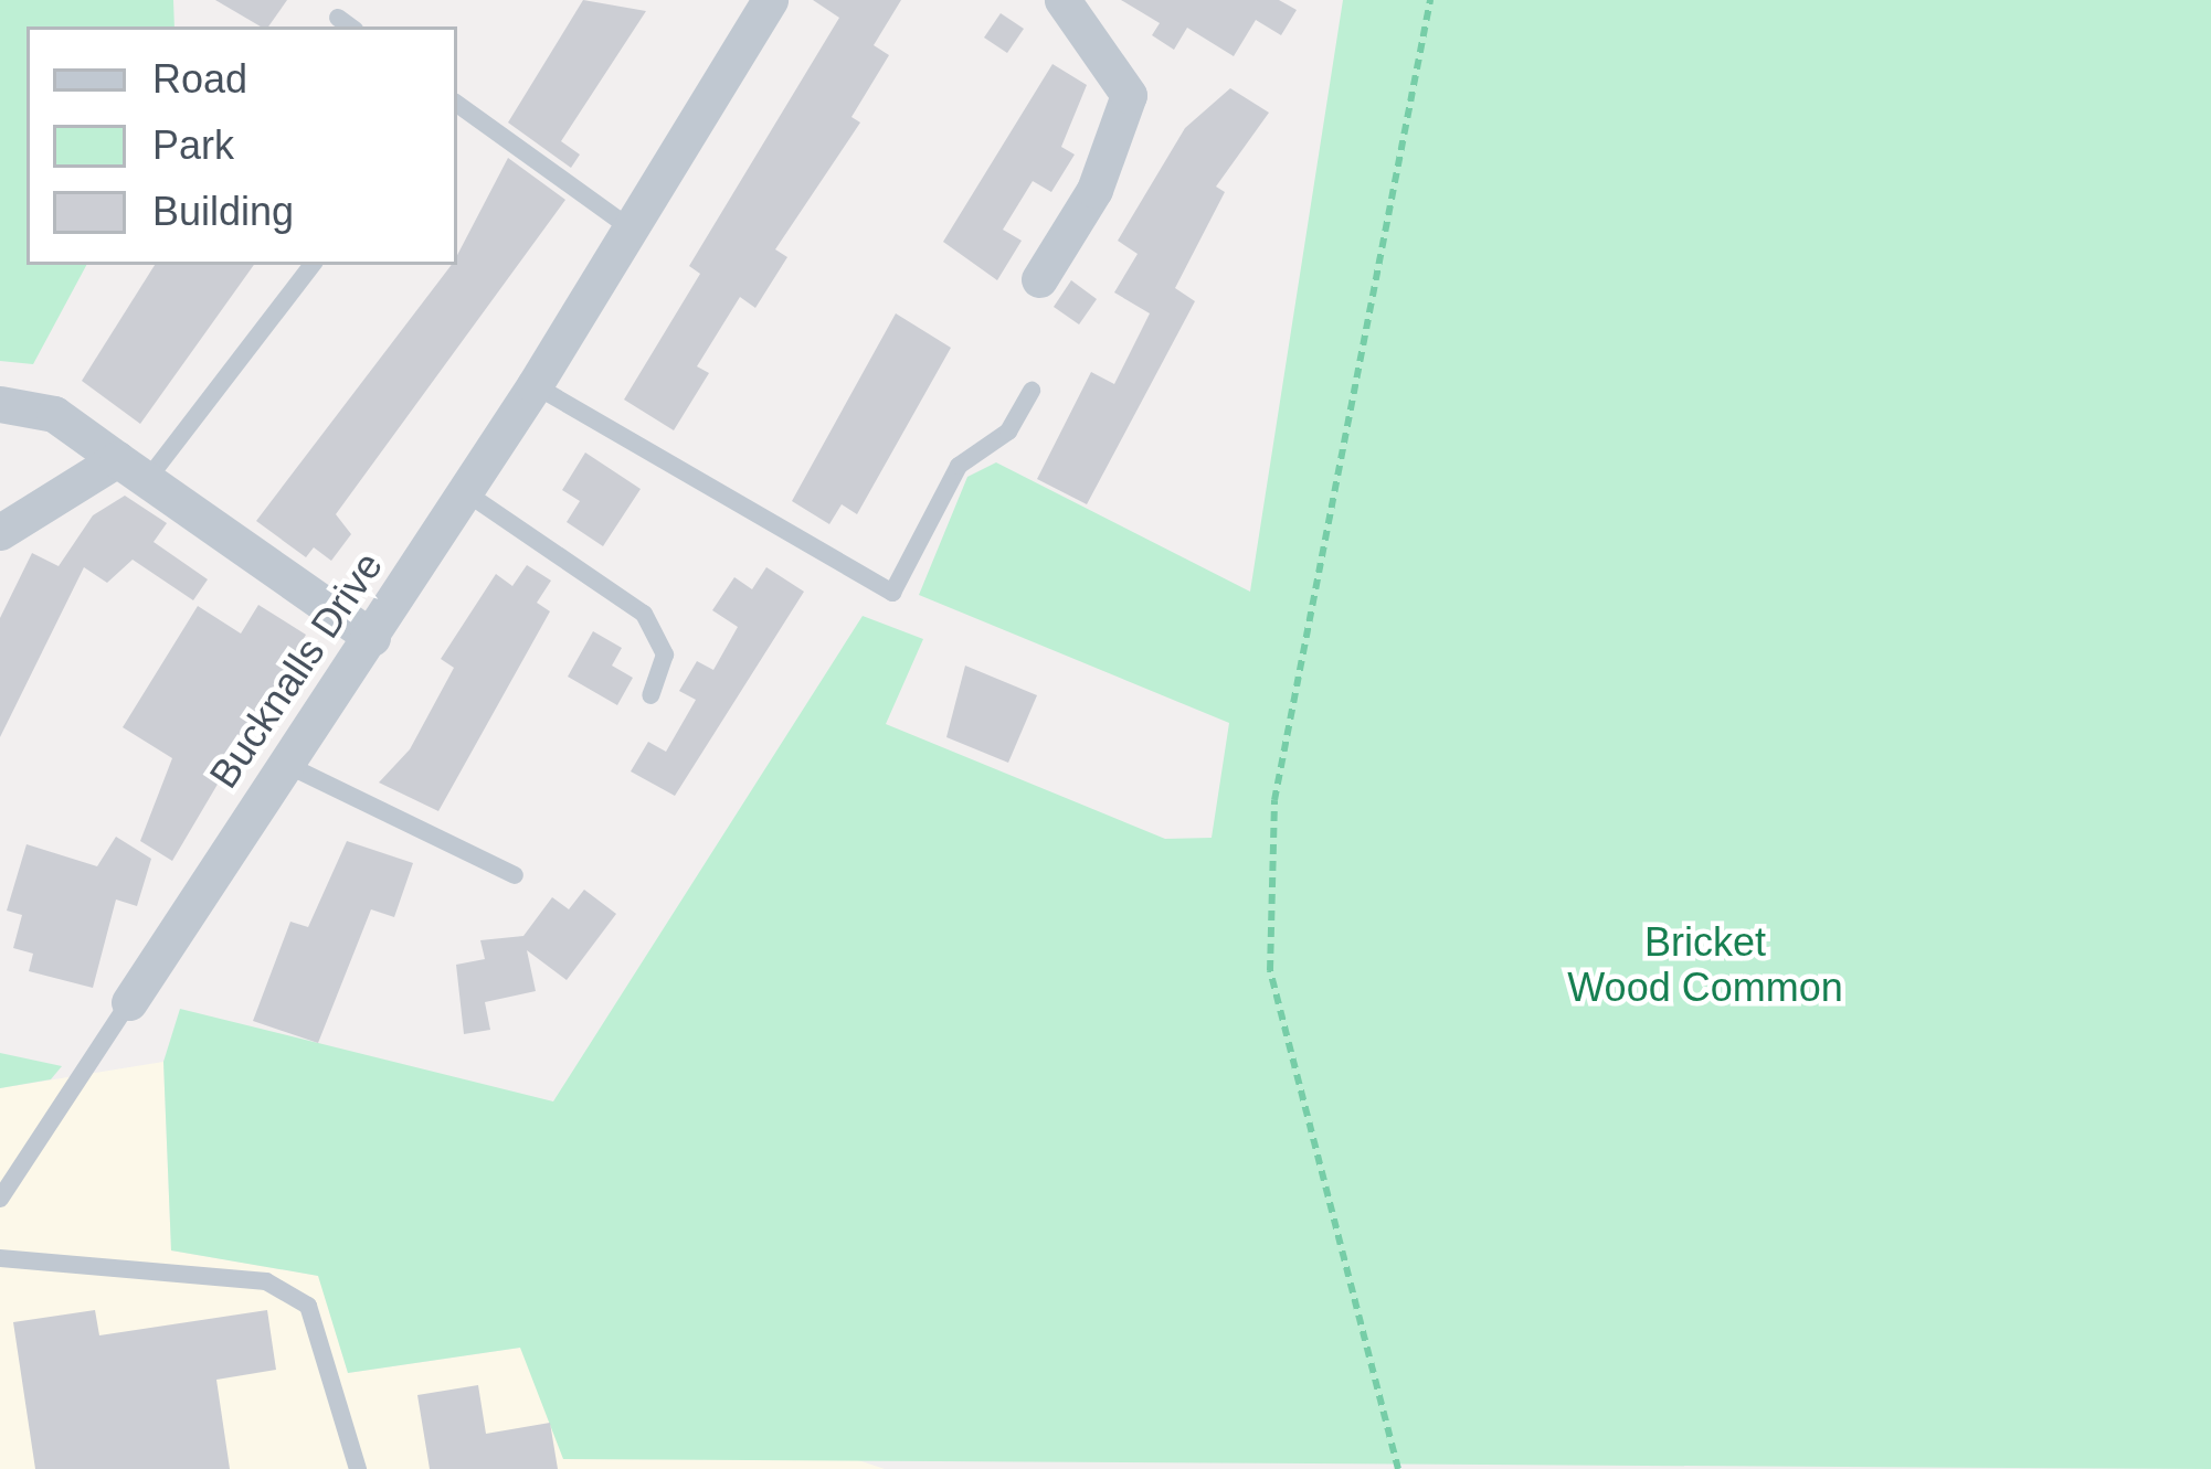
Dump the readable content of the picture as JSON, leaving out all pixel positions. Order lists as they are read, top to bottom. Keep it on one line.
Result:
{"streets":{"street":["Bucknalls Drive"]},"parks":["Bricket Wood Common"],"legend":["Road","Park","Building"]}
